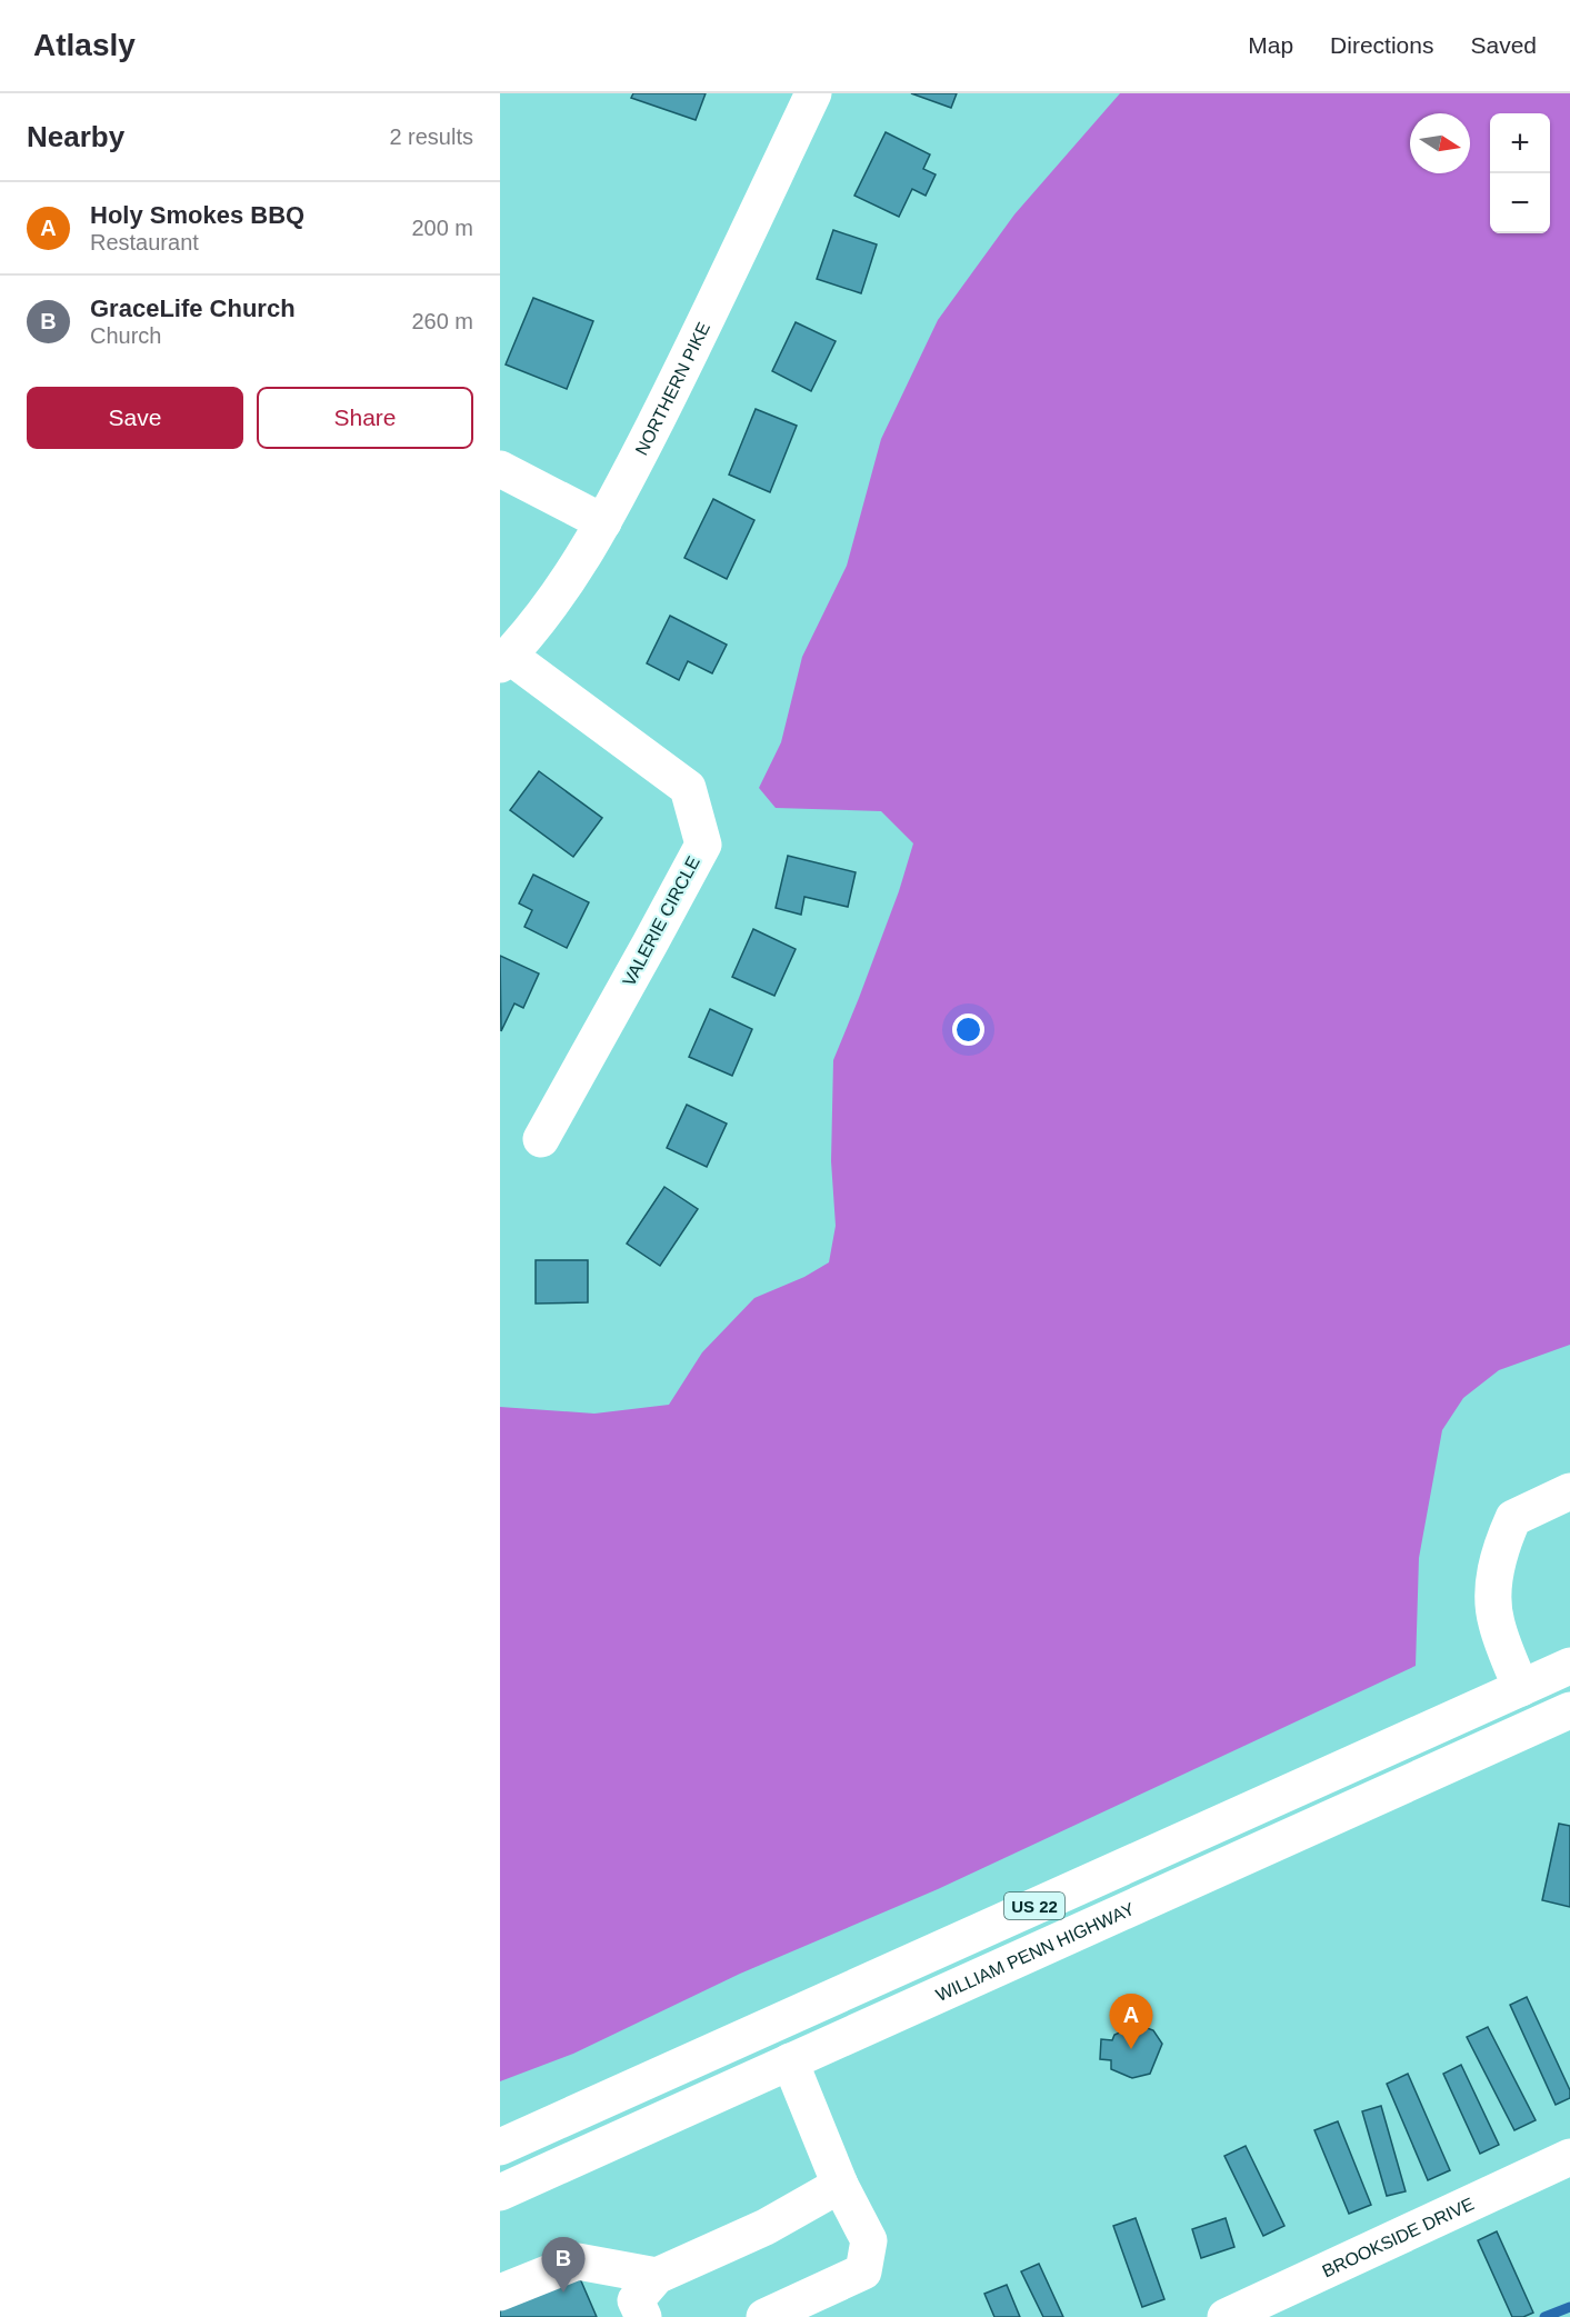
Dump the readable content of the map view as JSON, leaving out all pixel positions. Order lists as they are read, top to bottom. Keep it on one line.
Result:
{"streets":{"main road":["NORTHERN PIKE","VALERIE CIRCLE","US 22","WILLIAM PENN HIGHWAY","BROOKSIDE DRIVE"]},"crossings":[["NORTHERN PIKE","VALERIE CIRCLE"]],"north":"right","page":{"header":"Atlasly","nav":["Map","Directions","Saved"],"heading":["Nearby","2 results"],"map_buttons":["+","−"],"list":[{"mark":"A","name":"Holy Smokes BBQ","note":"Restaurant","value":"200 m"},{"mark":"B","name":"GraceLife Church","note":"Church","value":"260 m"}],"buttons":["Save","Share"],"pins":["A","B"]}}
